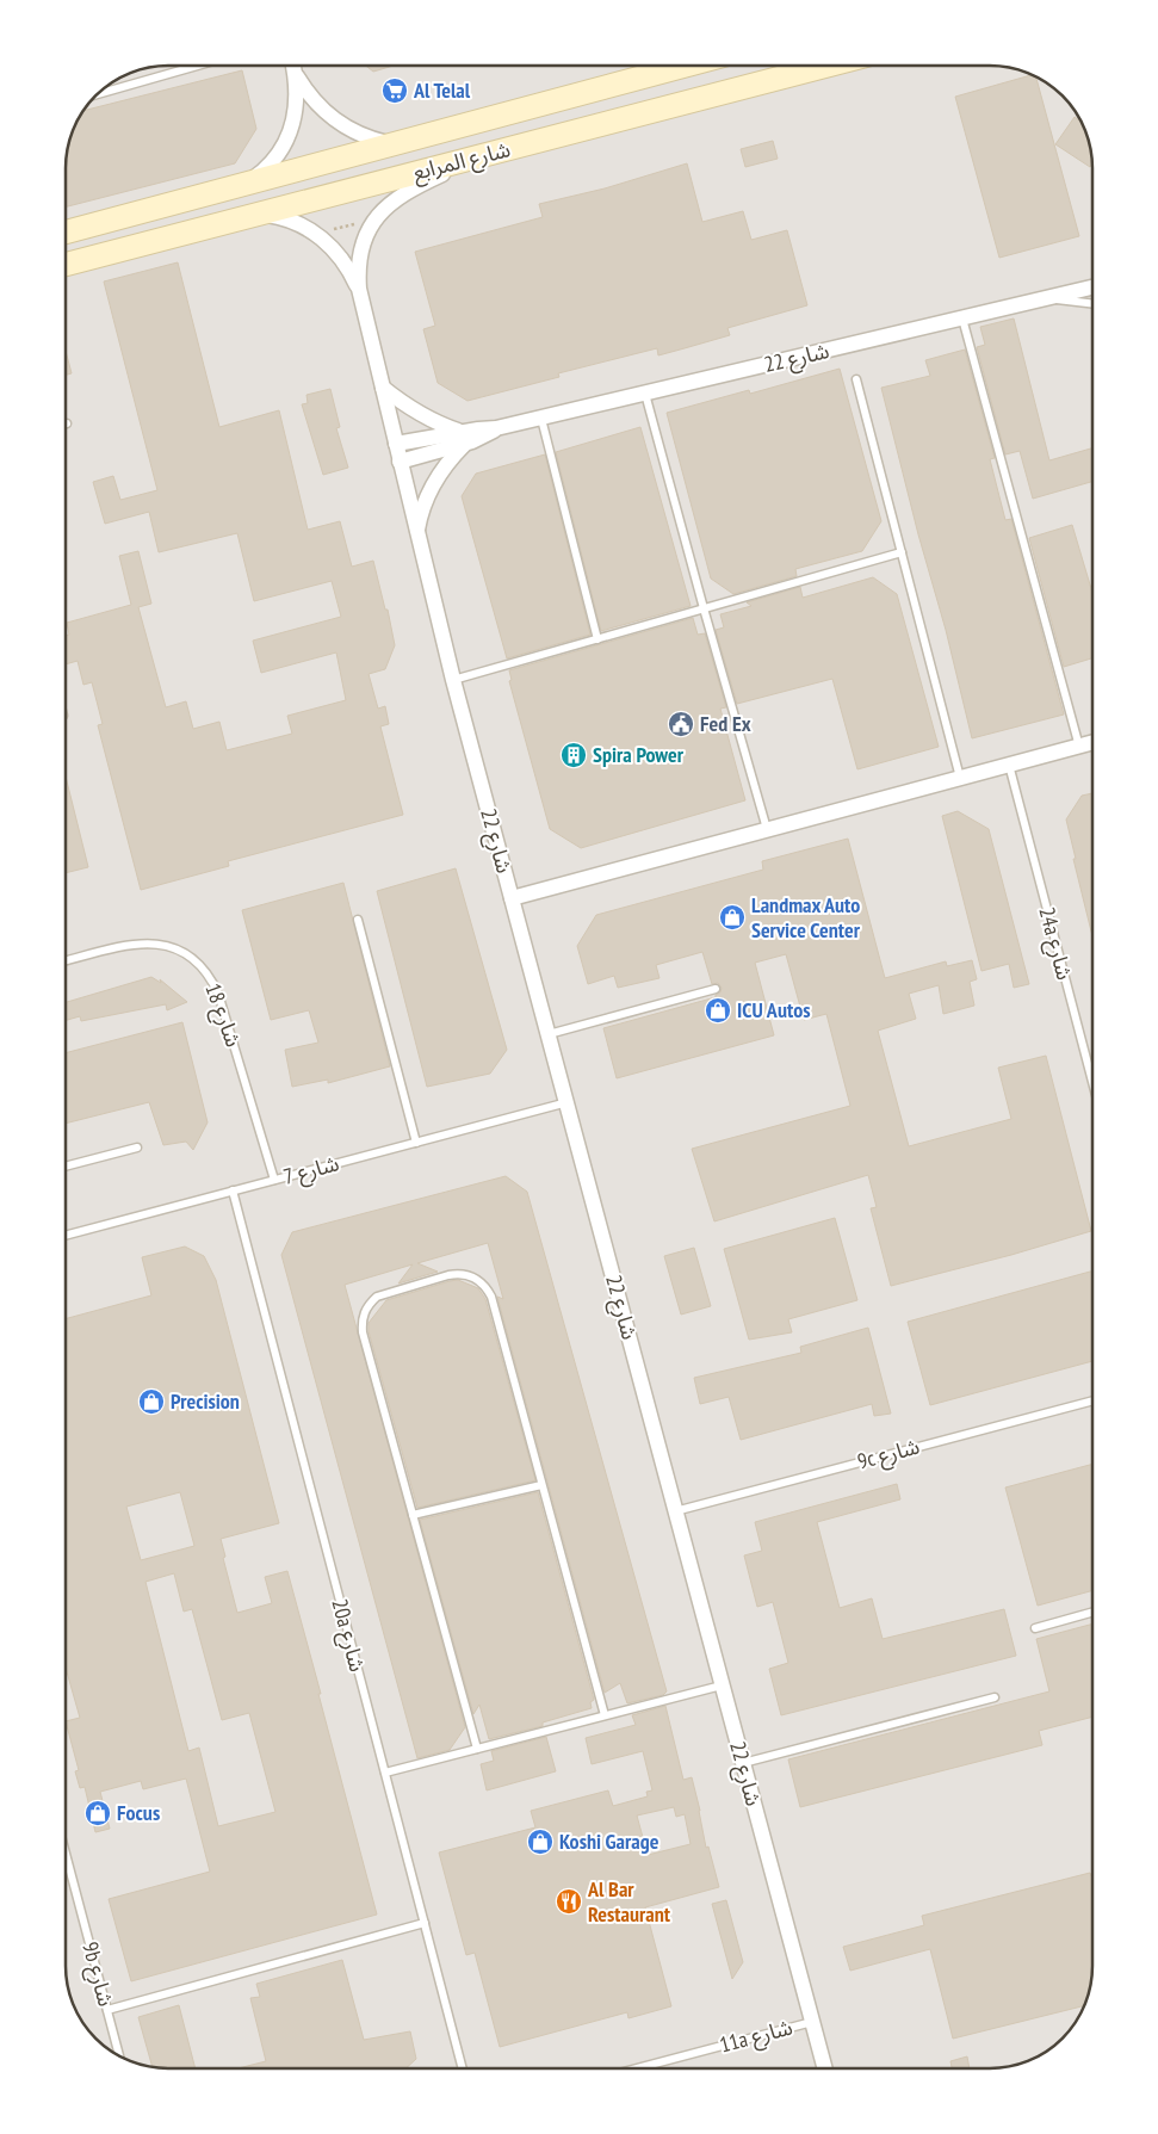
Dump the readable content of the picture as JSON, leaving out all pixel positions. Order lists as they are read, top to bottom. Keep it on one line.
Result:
{"streets":{"main road":["شارع المرابع"],"street":["شارع 22"],"lane":["24a شارع","شارع 18","شارع 7","9c شارع","20a شارع","9b شارع","11a شارع"]},"crossings":[["شارع المرابع","شارع 22"],["شارع 22","شارع 7"],["شارع 22","9c شارع"],["شارع 22","11a شارع"],["شارع 18","شارع 7"],["شارع 7","20a شارع"]],"places":{"supermarket":["Al Telal"],"public building":["Fed Ex"],"building":["Spira Power"],"shop":["Landmax Auto Service Center","ICU Autos","Precision","Focus","Koshi Garage"],"restaurant":["Al Bar Restaurant"]}}
